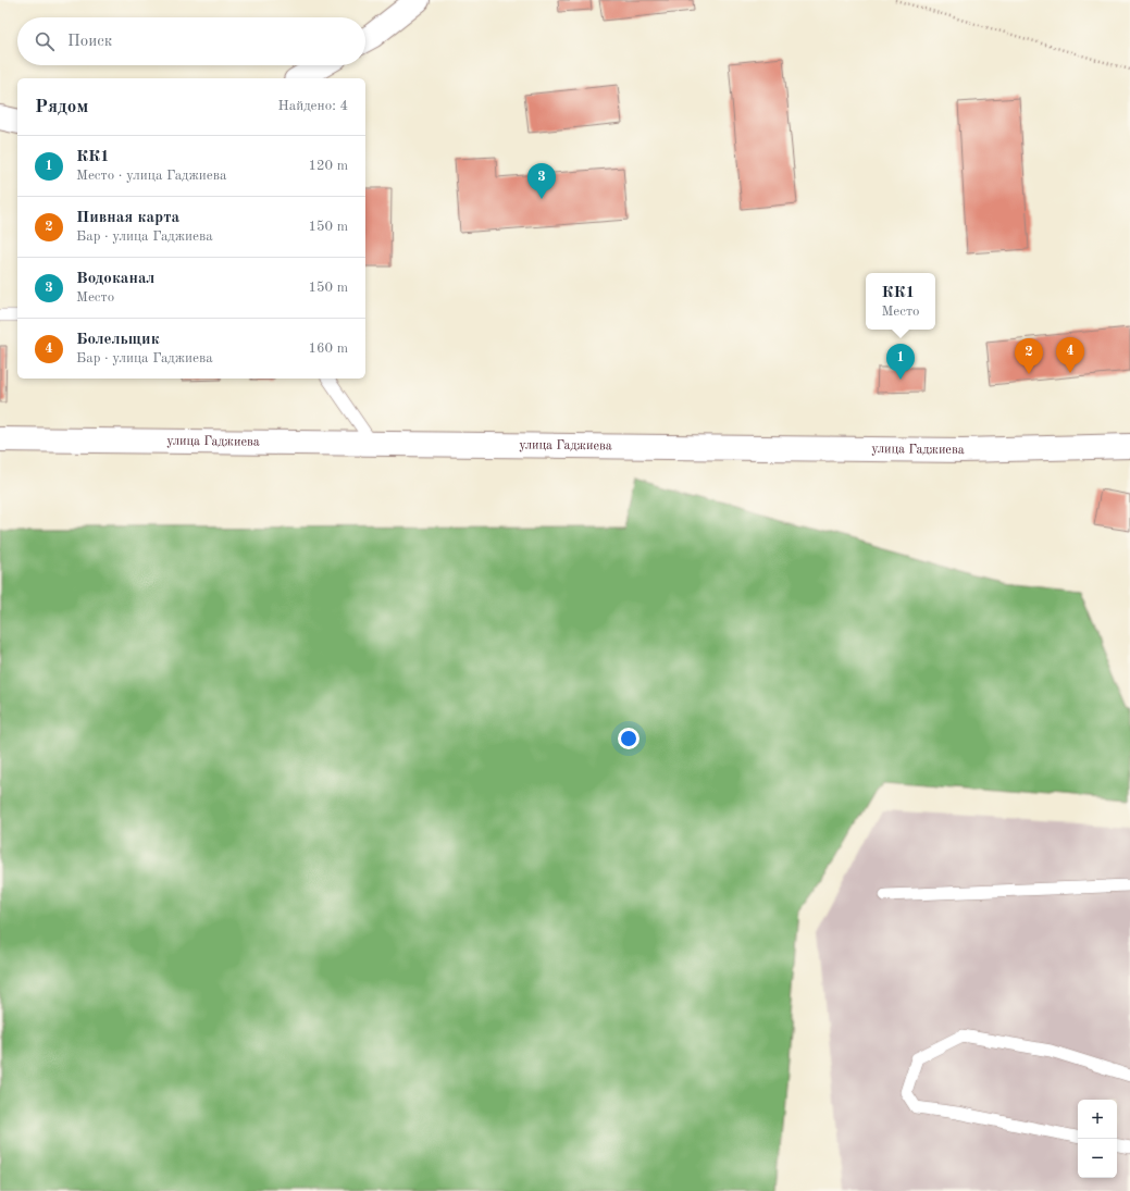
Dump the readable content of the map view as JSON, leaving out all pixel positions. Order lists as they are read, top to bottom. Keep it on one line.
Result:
{"streets":{"street":["улица Гаджиева"]},"page":{"search":"Поиск","heading":["Рядом","Найдено: 4"],"list":[{"mark":"1","name":"КК1","note":"Место · улица Гаджиева","value":"120 m"},{"mark":"2","name":"Пивная карта","note":"Бар · улица Гаджиева","value":"150 m"},{"mark":"3","name":"Водоканал","note":"Место","value":"150 m"},{"mark":"4","name":"Болельщик","note":"Бар · улица Гаджиева","value":"160 m"}],"pins":["3","4","2","1"],"popup":["КК1","Место"],"map_buttons":["+","−"]}}
